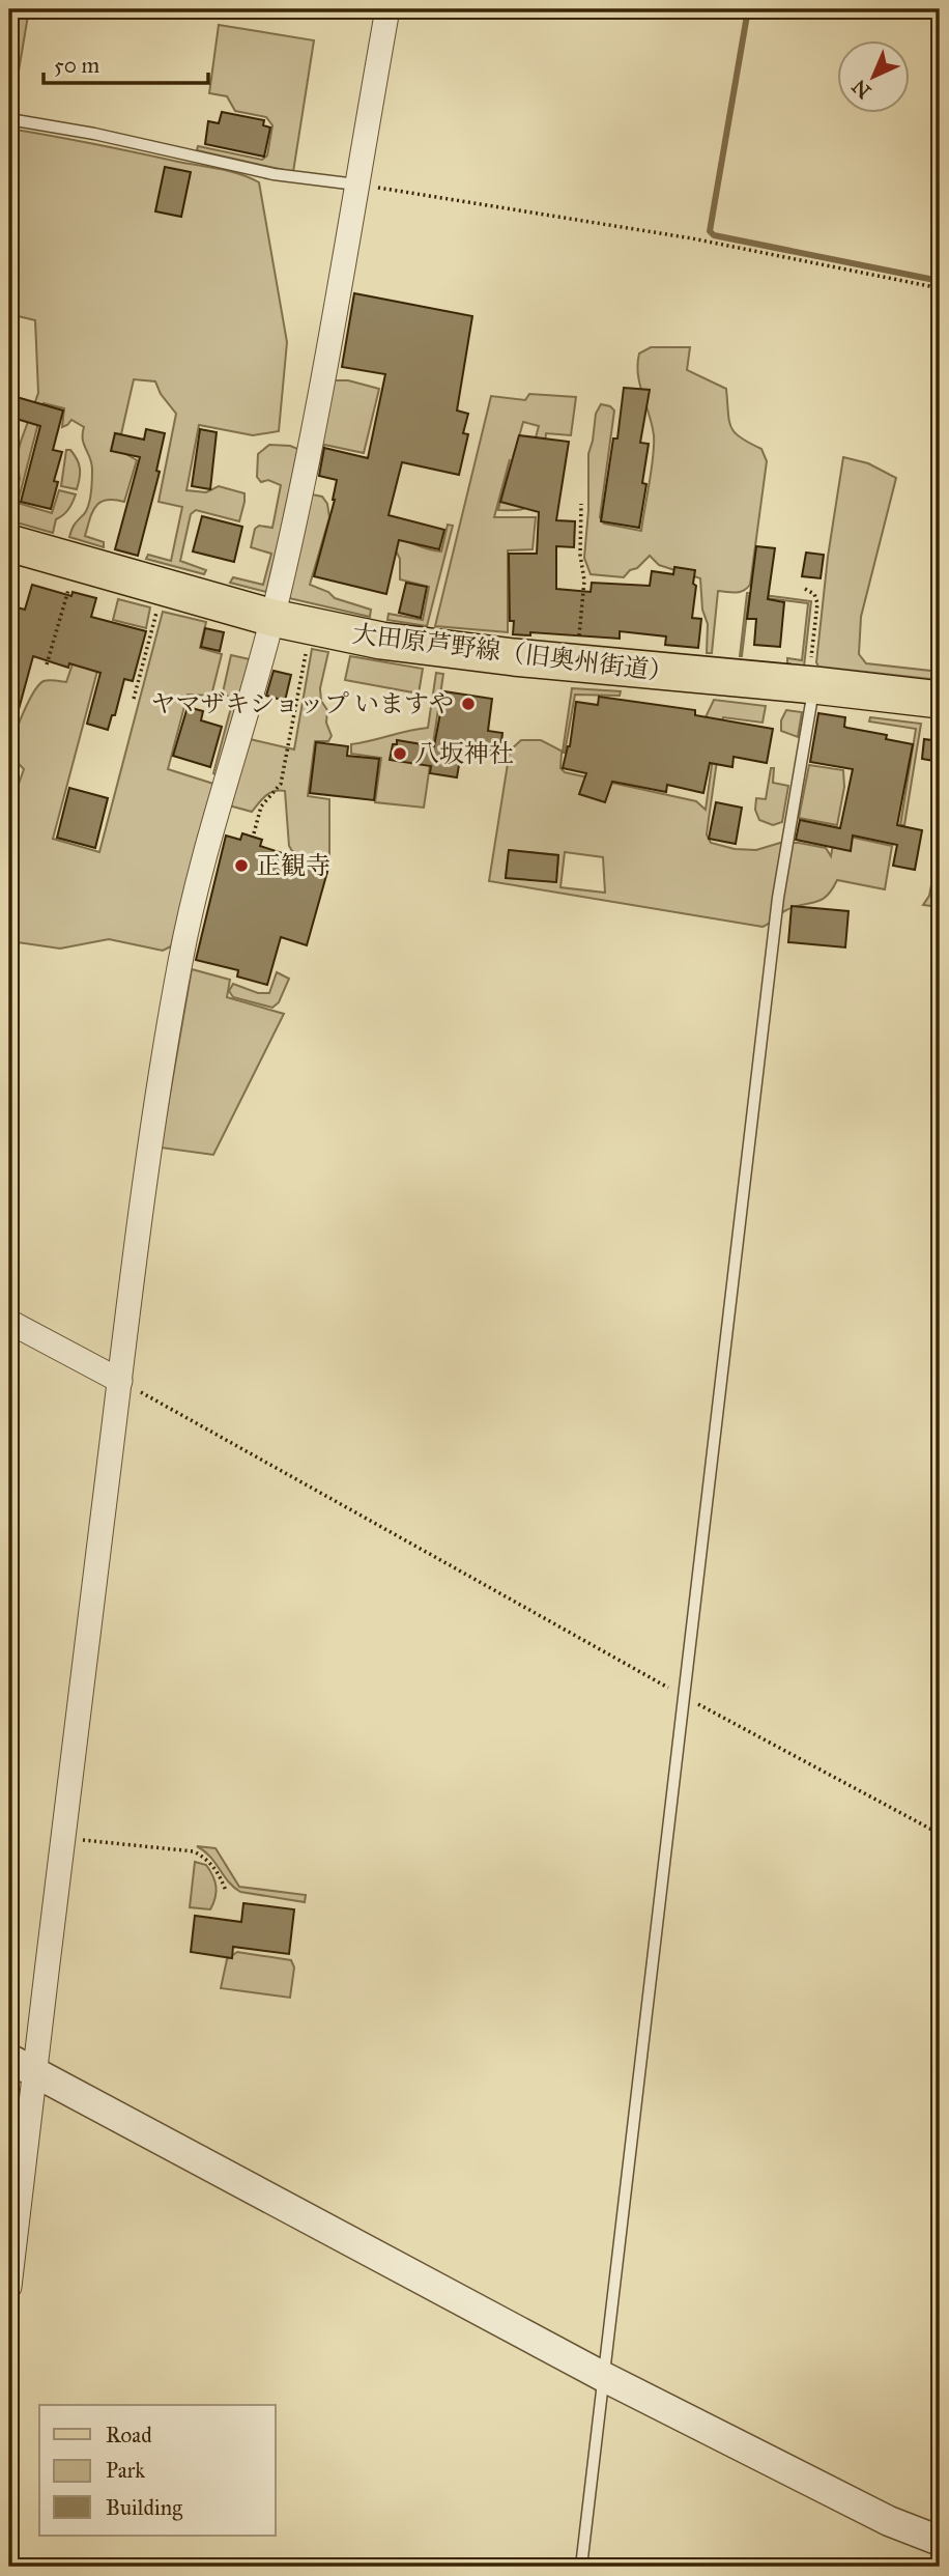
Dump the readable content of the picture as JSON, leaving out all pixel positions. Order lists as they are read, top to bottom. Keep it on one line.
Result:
{"streets":{"main road":["大田原芦野線（旧奥州街道）"]},"places":["ヤマザキショップ いますや","八坂神社","正観寺"],"legend":["Road","Park","Building"],"scale_bar":"50 m","north":"bottom left"}
